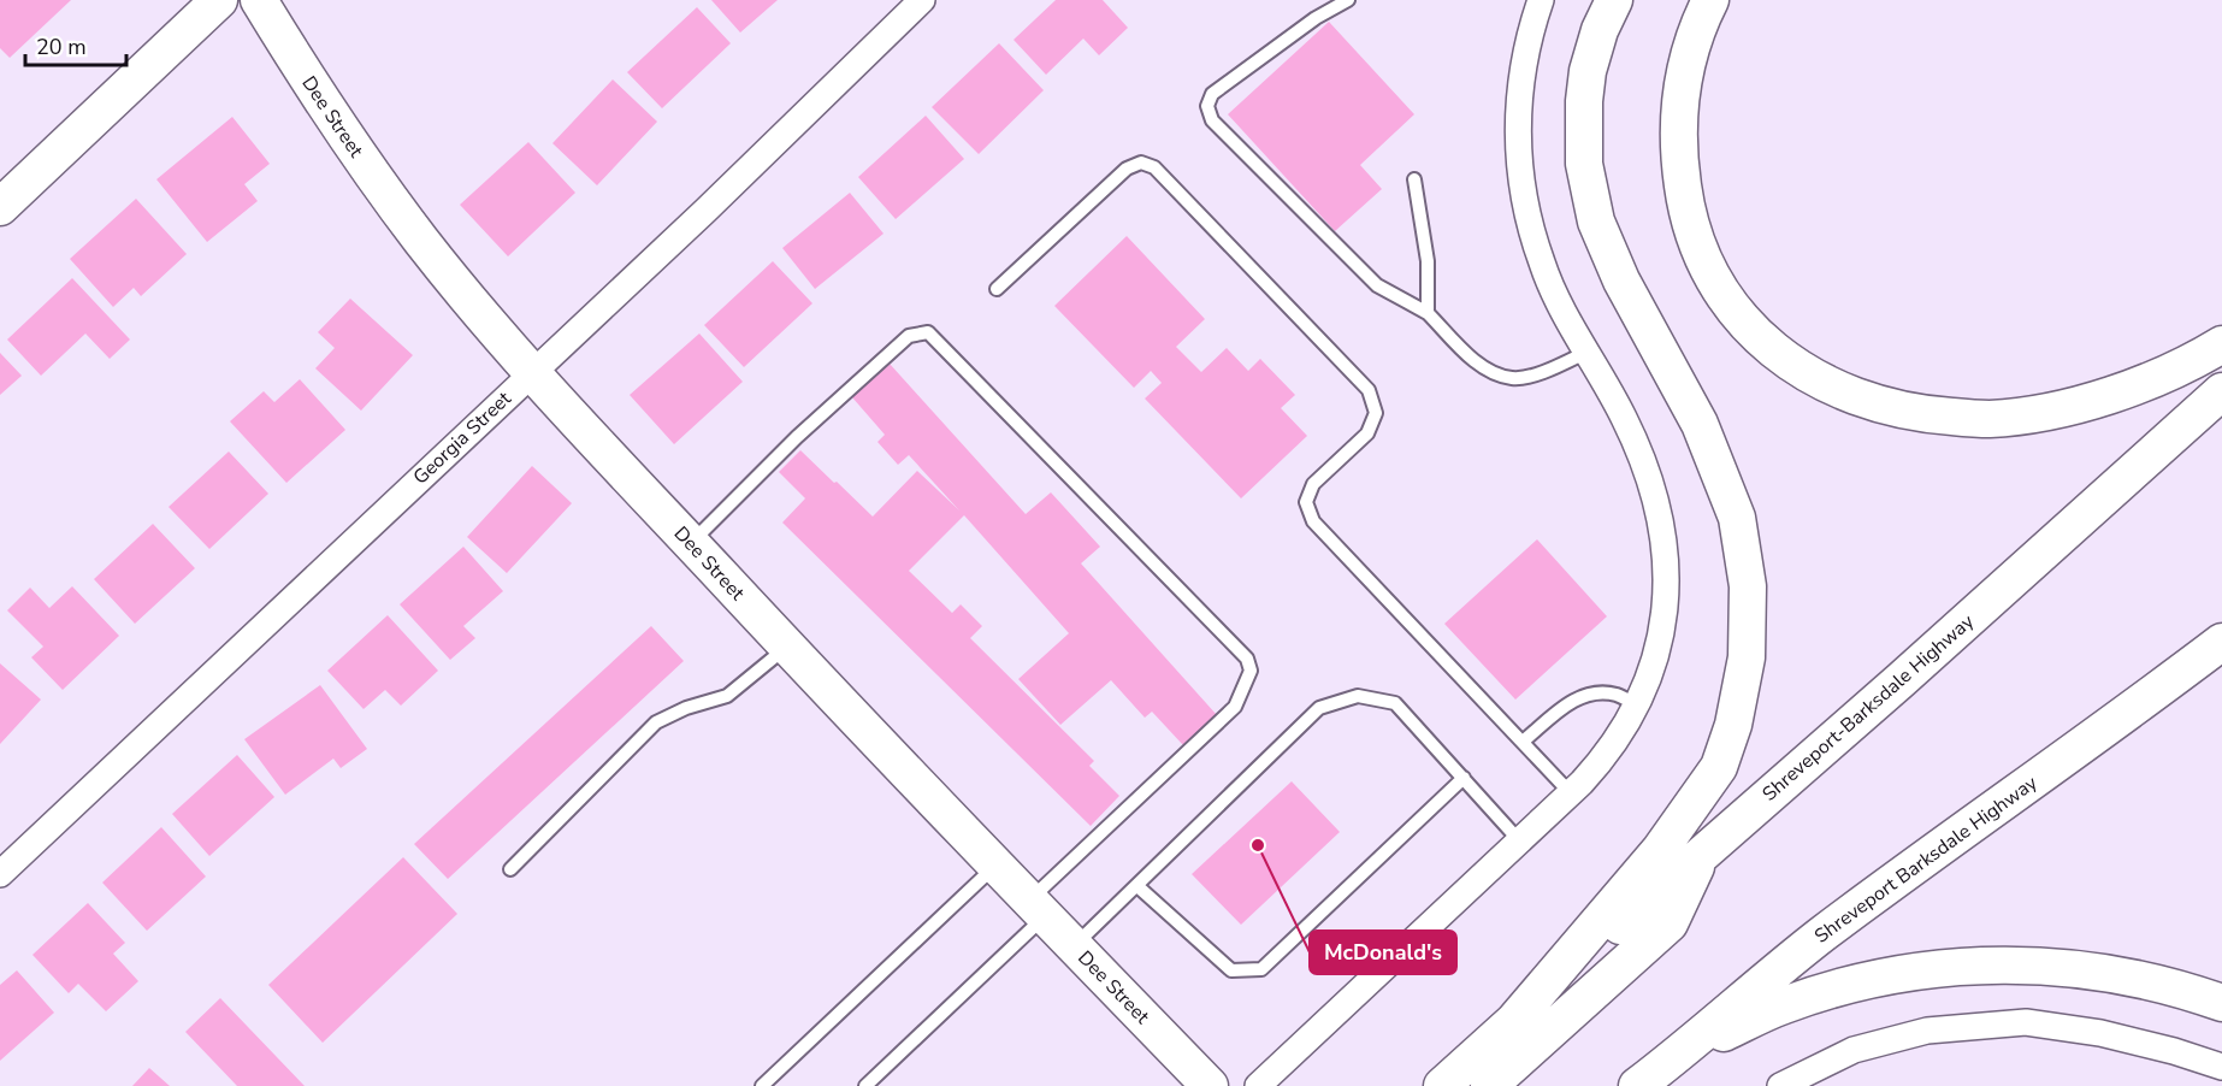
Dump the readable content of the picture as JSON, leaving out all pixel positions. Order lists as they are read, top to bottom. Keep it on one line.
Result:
{"streets":{"main road":["Dee Street","Shreveport-Barksdale Highway","Shreveport Barksdale Highway"],"street":["Georgia Street"]},"crossings":[["Dee Street","Georgia Street"]],"places":["McDonald's"],"scale_bar":"20 m"}
